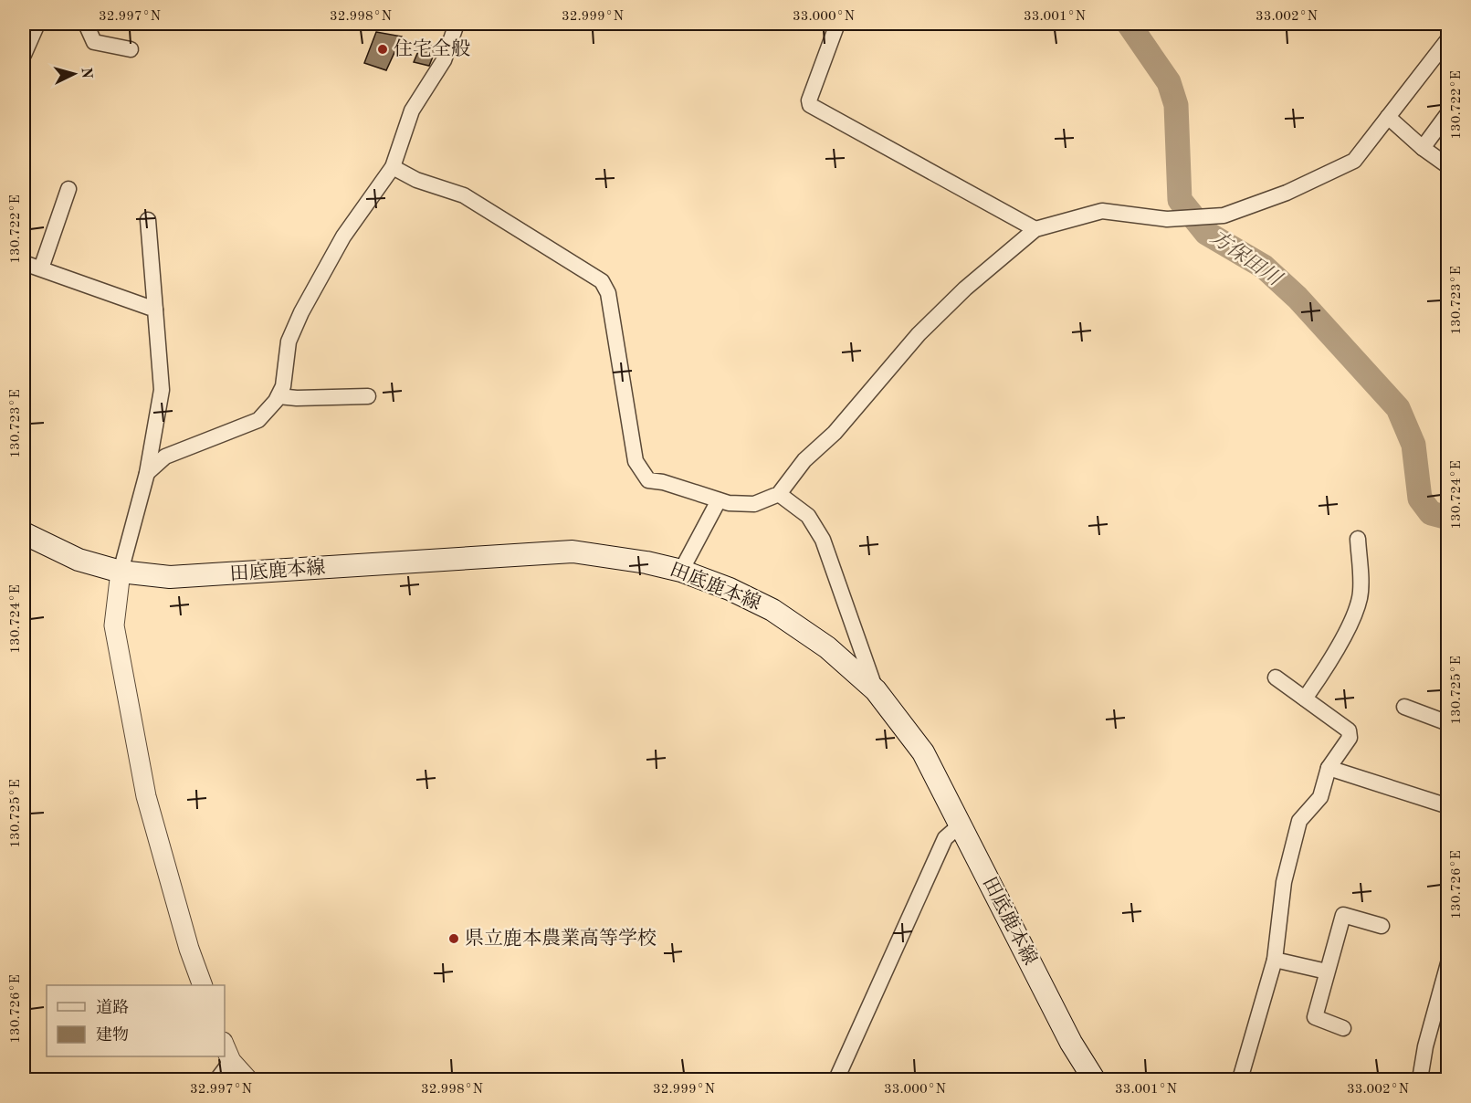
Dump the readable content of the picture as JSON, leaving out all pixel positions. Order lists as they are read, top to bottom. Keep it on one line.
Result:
{"streets":{"main road":["田底鹿本線"]},"water":["方保田川"],"places":["住宅全般","県立鹿本農業高等学校"],"legend":["道路","建物"],"north":"right","coordinates":["32.997°N","32.998°N","32.999°N","33.000°N","33.001°N","33.002°N","130.722°E","130.723°E","130.724°E","130.725°E","130.726°E"]}
